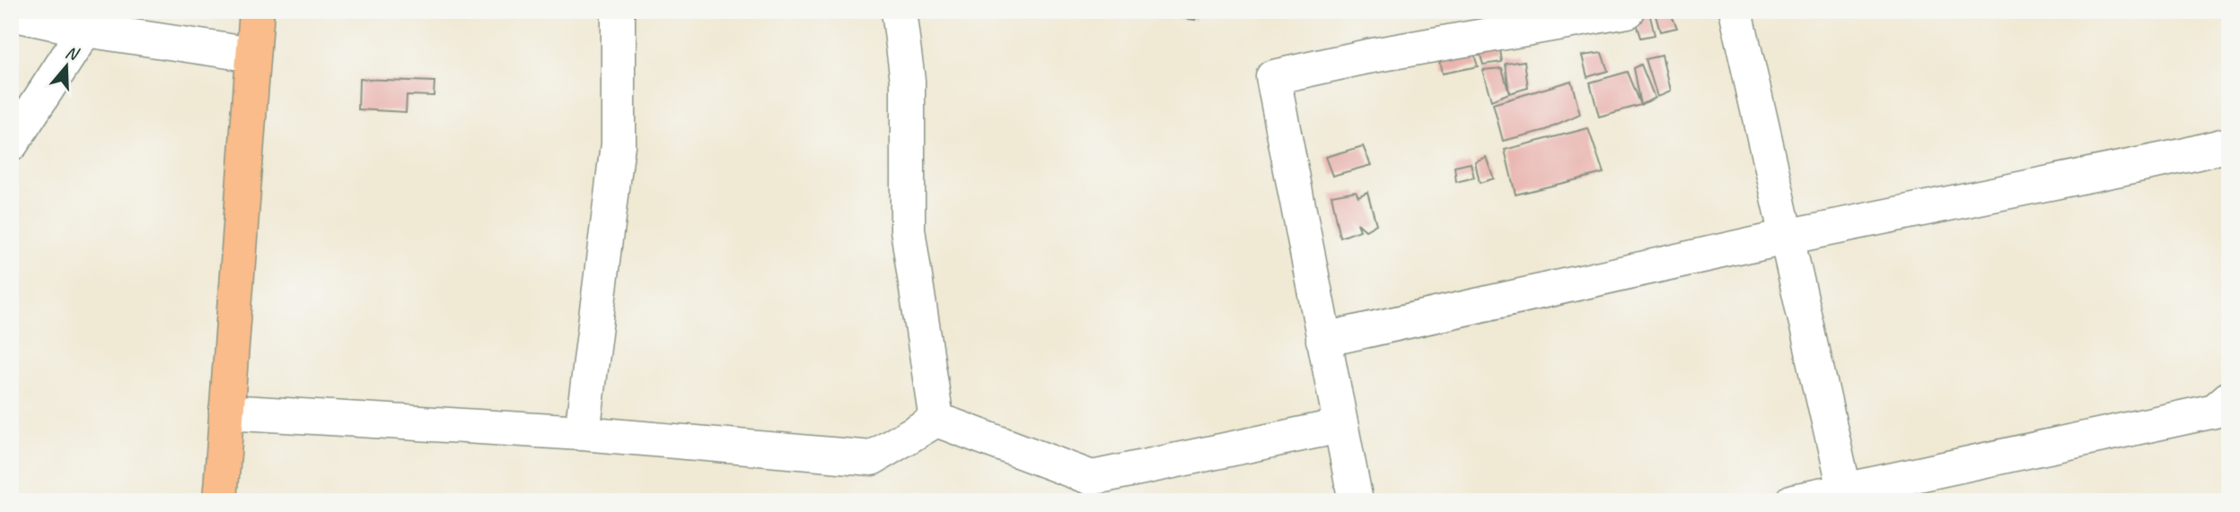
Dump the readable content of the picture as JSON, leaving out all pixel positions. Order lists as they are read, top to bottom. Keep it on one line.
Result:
{"north":"top"}
